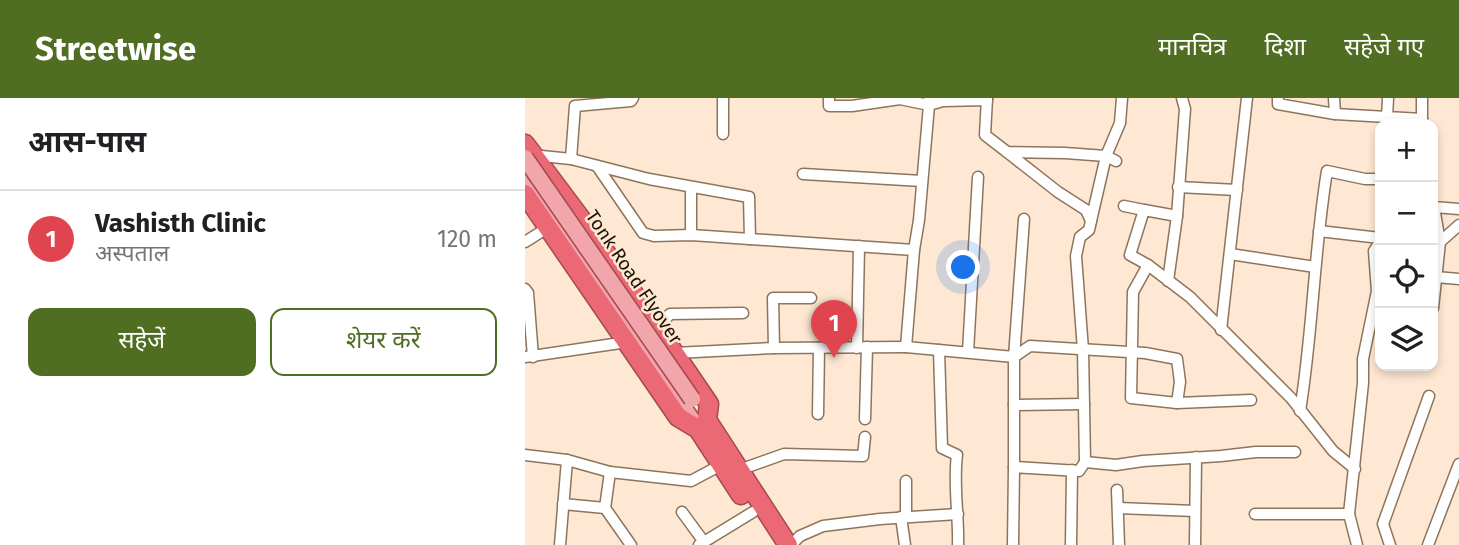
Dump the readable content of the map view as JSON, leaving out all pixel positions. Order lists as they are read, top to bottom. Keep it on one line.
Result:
{"streets":{"main road":["Tonk Road Flyover"]},"page":{"header":"Streetwise","nav":["मानचित्र","दिशा","सहेजे गए"],"heading":"आस-पास","map_buttons":["+","−"],"list":[{"mark":"1","name":"Vashisth Clinic","note":"अस्पताल","value":"120 m"}],"buttons":["सहेजें","शेयर करें"],"pins":"1"}}
